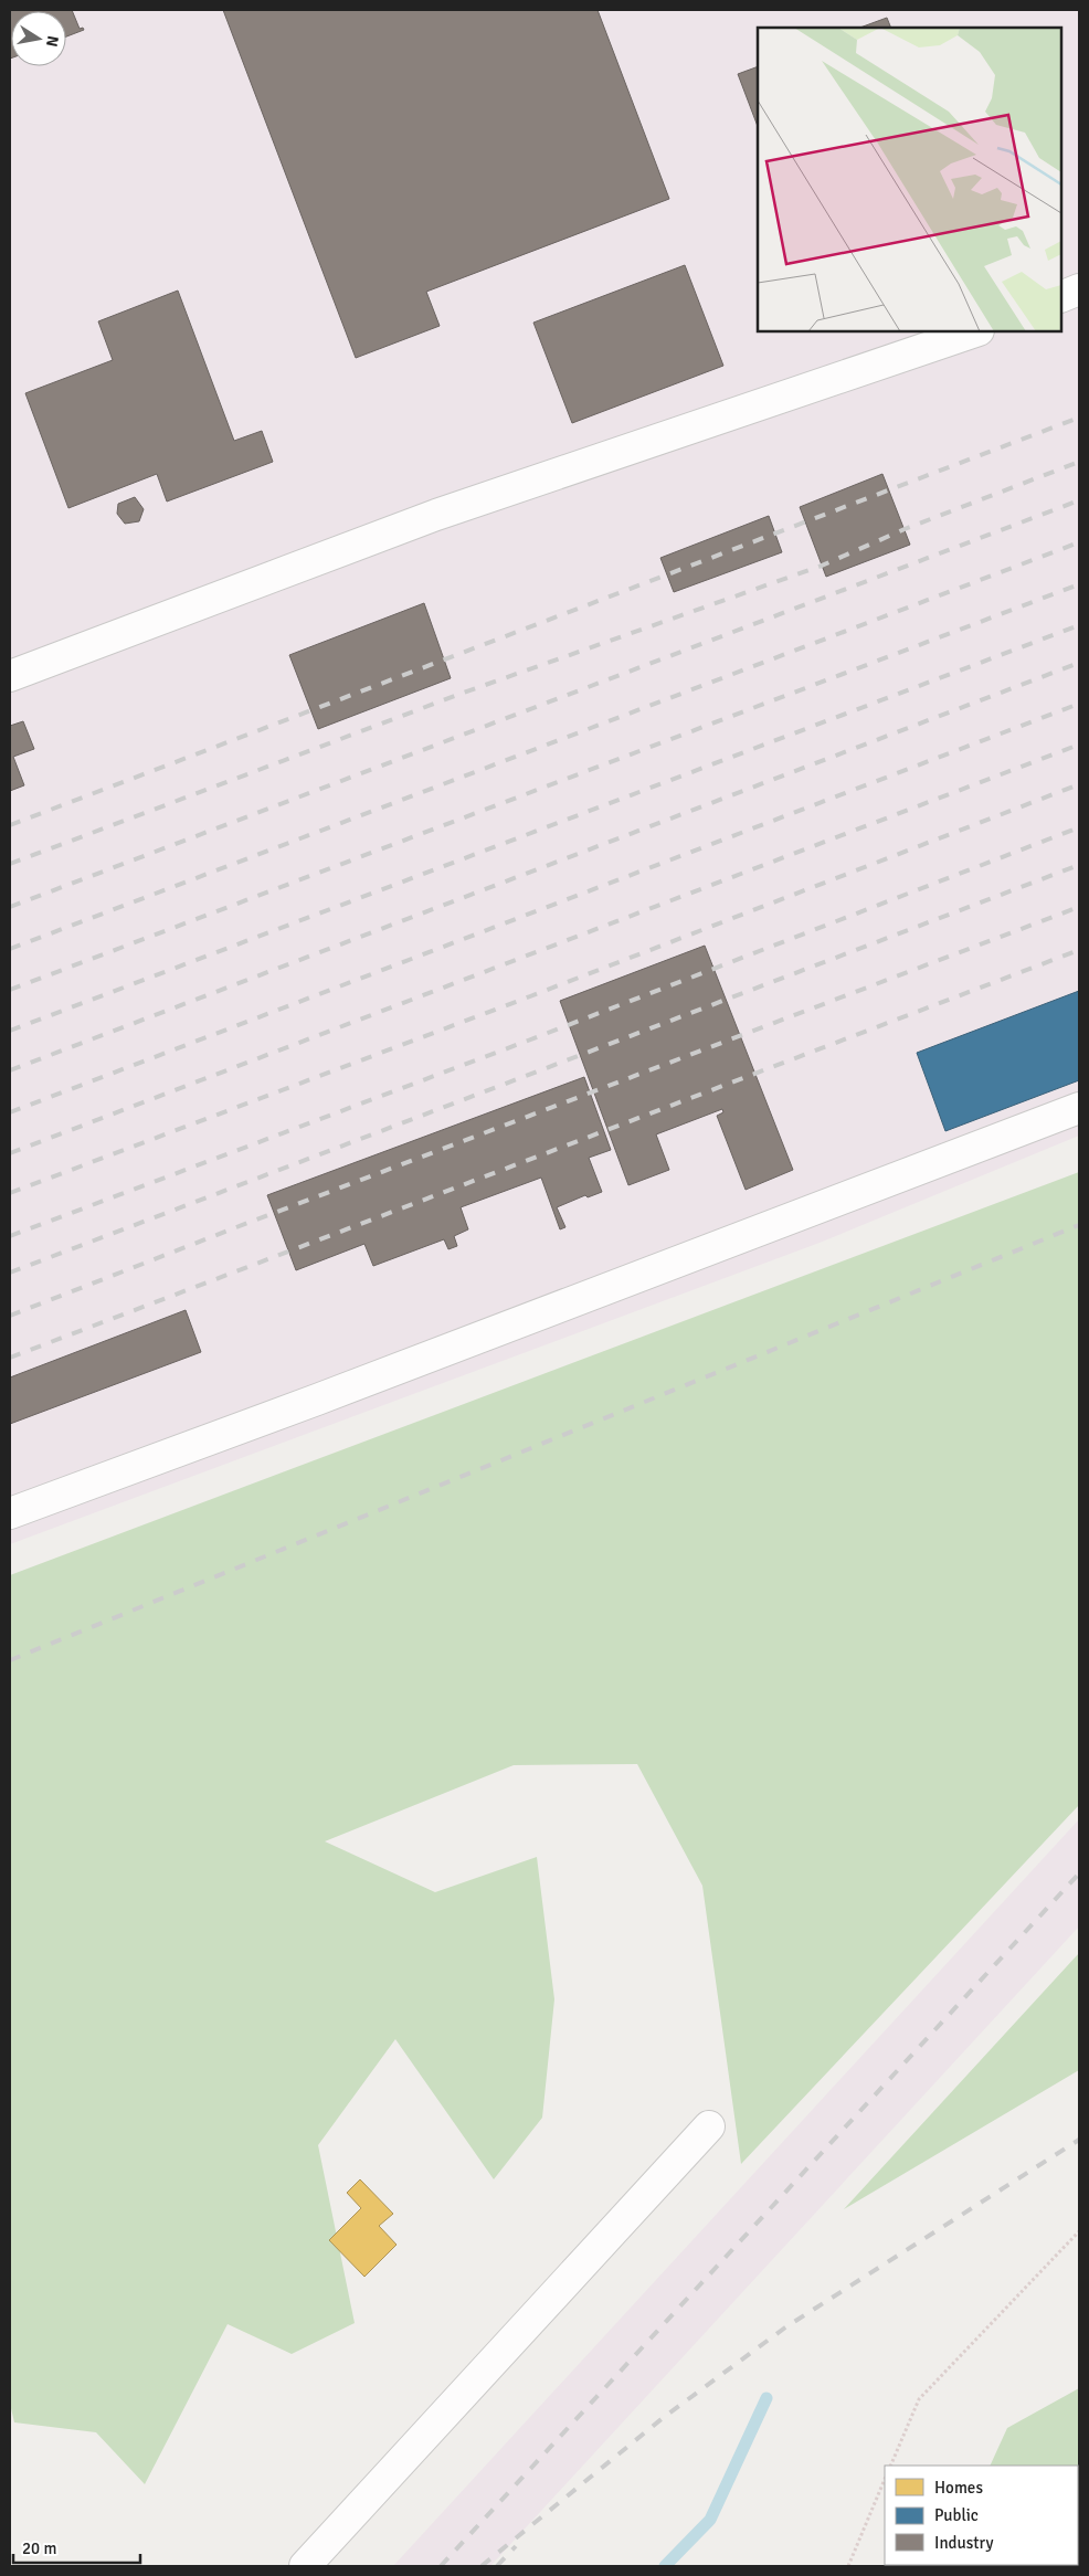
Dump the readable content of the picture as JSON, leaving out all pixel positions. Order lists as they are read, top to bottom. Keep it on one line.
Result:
{"legend":["Homes","Public","Industry"],"scale_bar":"20 m","north":"right"}
